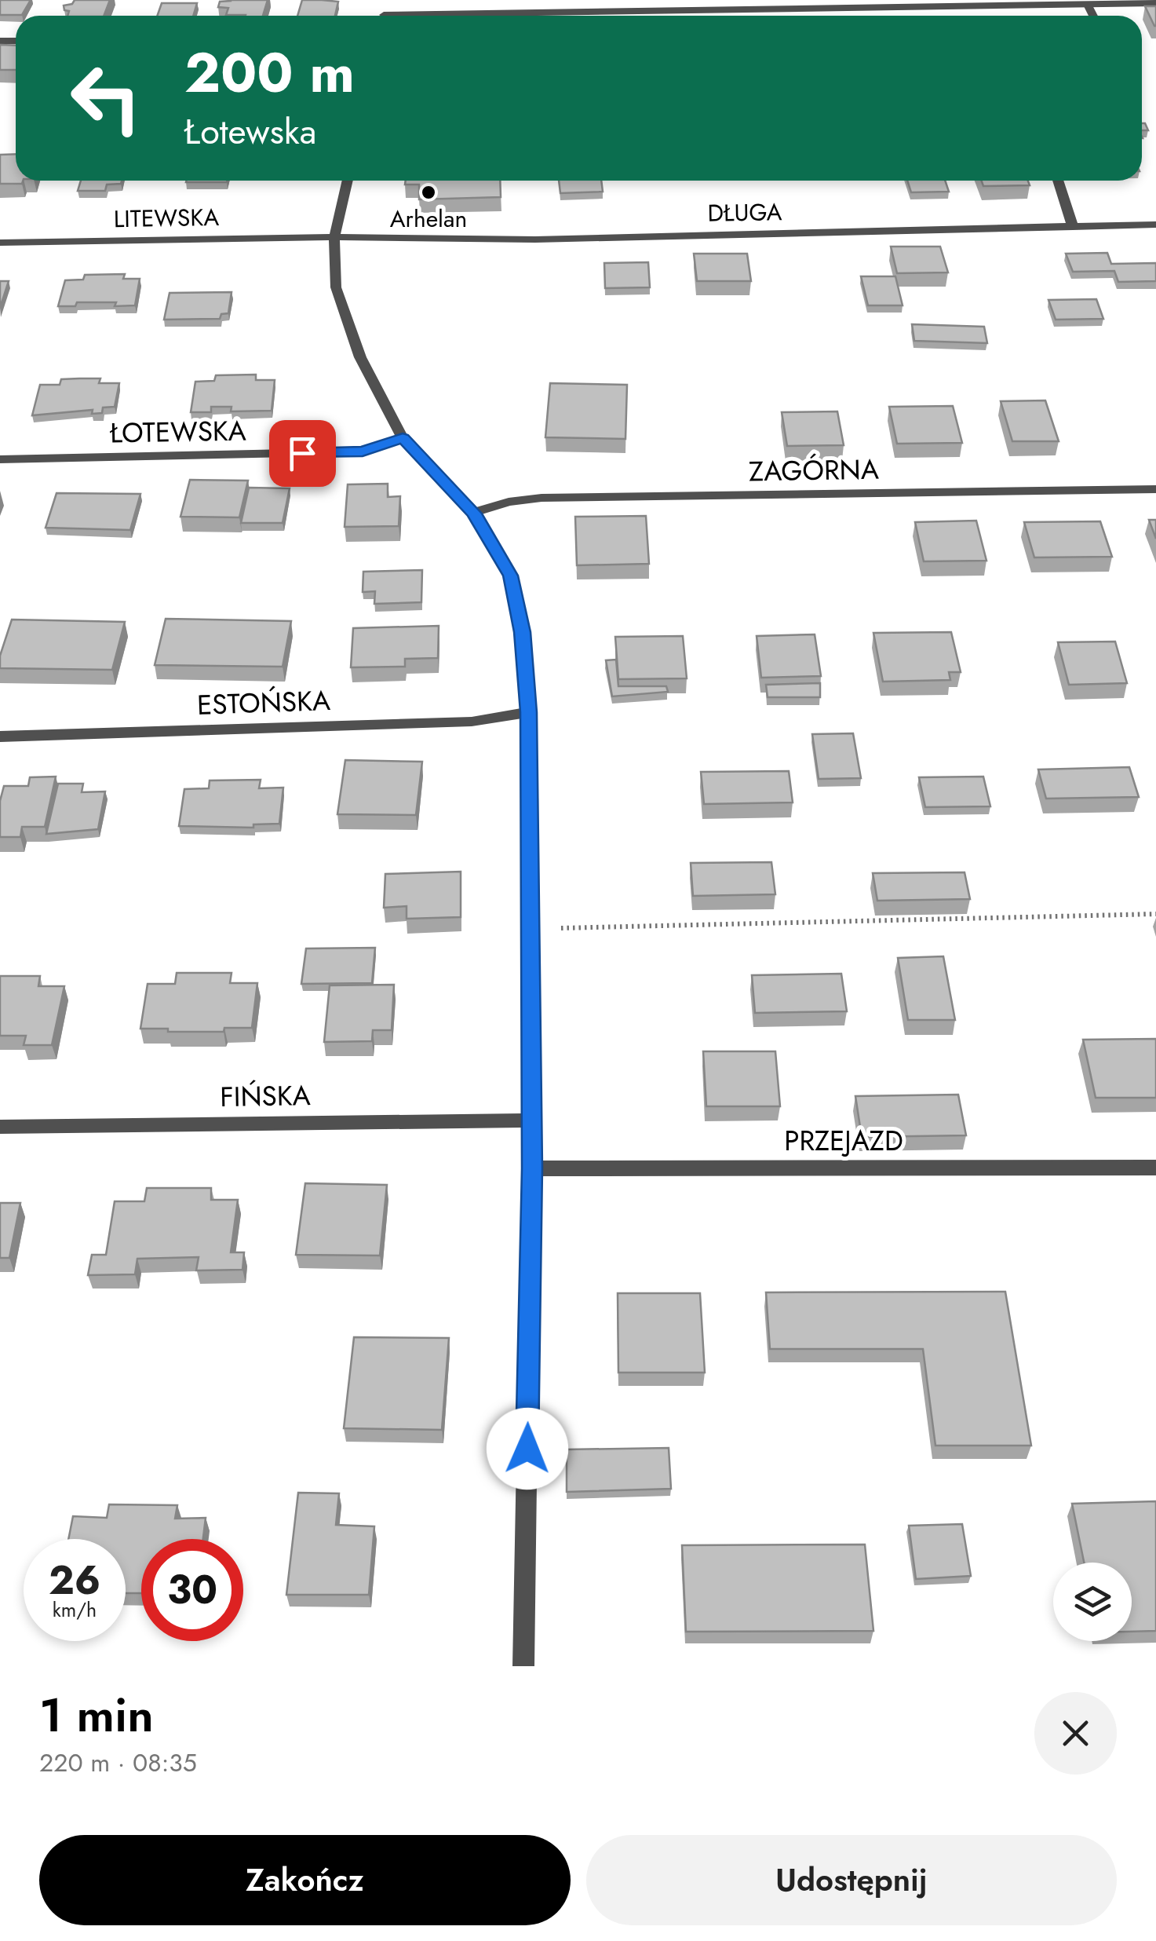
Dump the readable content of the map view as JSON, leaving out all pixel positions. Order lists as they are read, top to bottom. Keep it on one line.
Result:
{"streets":{"street":["DŁUGA","LITEWSKA","ŁOTEWSKA","ZAGÓRNA","ESTOŃSKA","FIŃSKA","PRZEJAZD"]},"crossings":[["DŁUGA","LITEWSKA"]],"places":["Arhelan"],"page":{"turn":["200 m","Łotewska"],"speed":"26 km/h","limit":"30","heading":["1 min","220 m · 08:35"],"buttons":["Zakończ","Udostępnij"]}}
